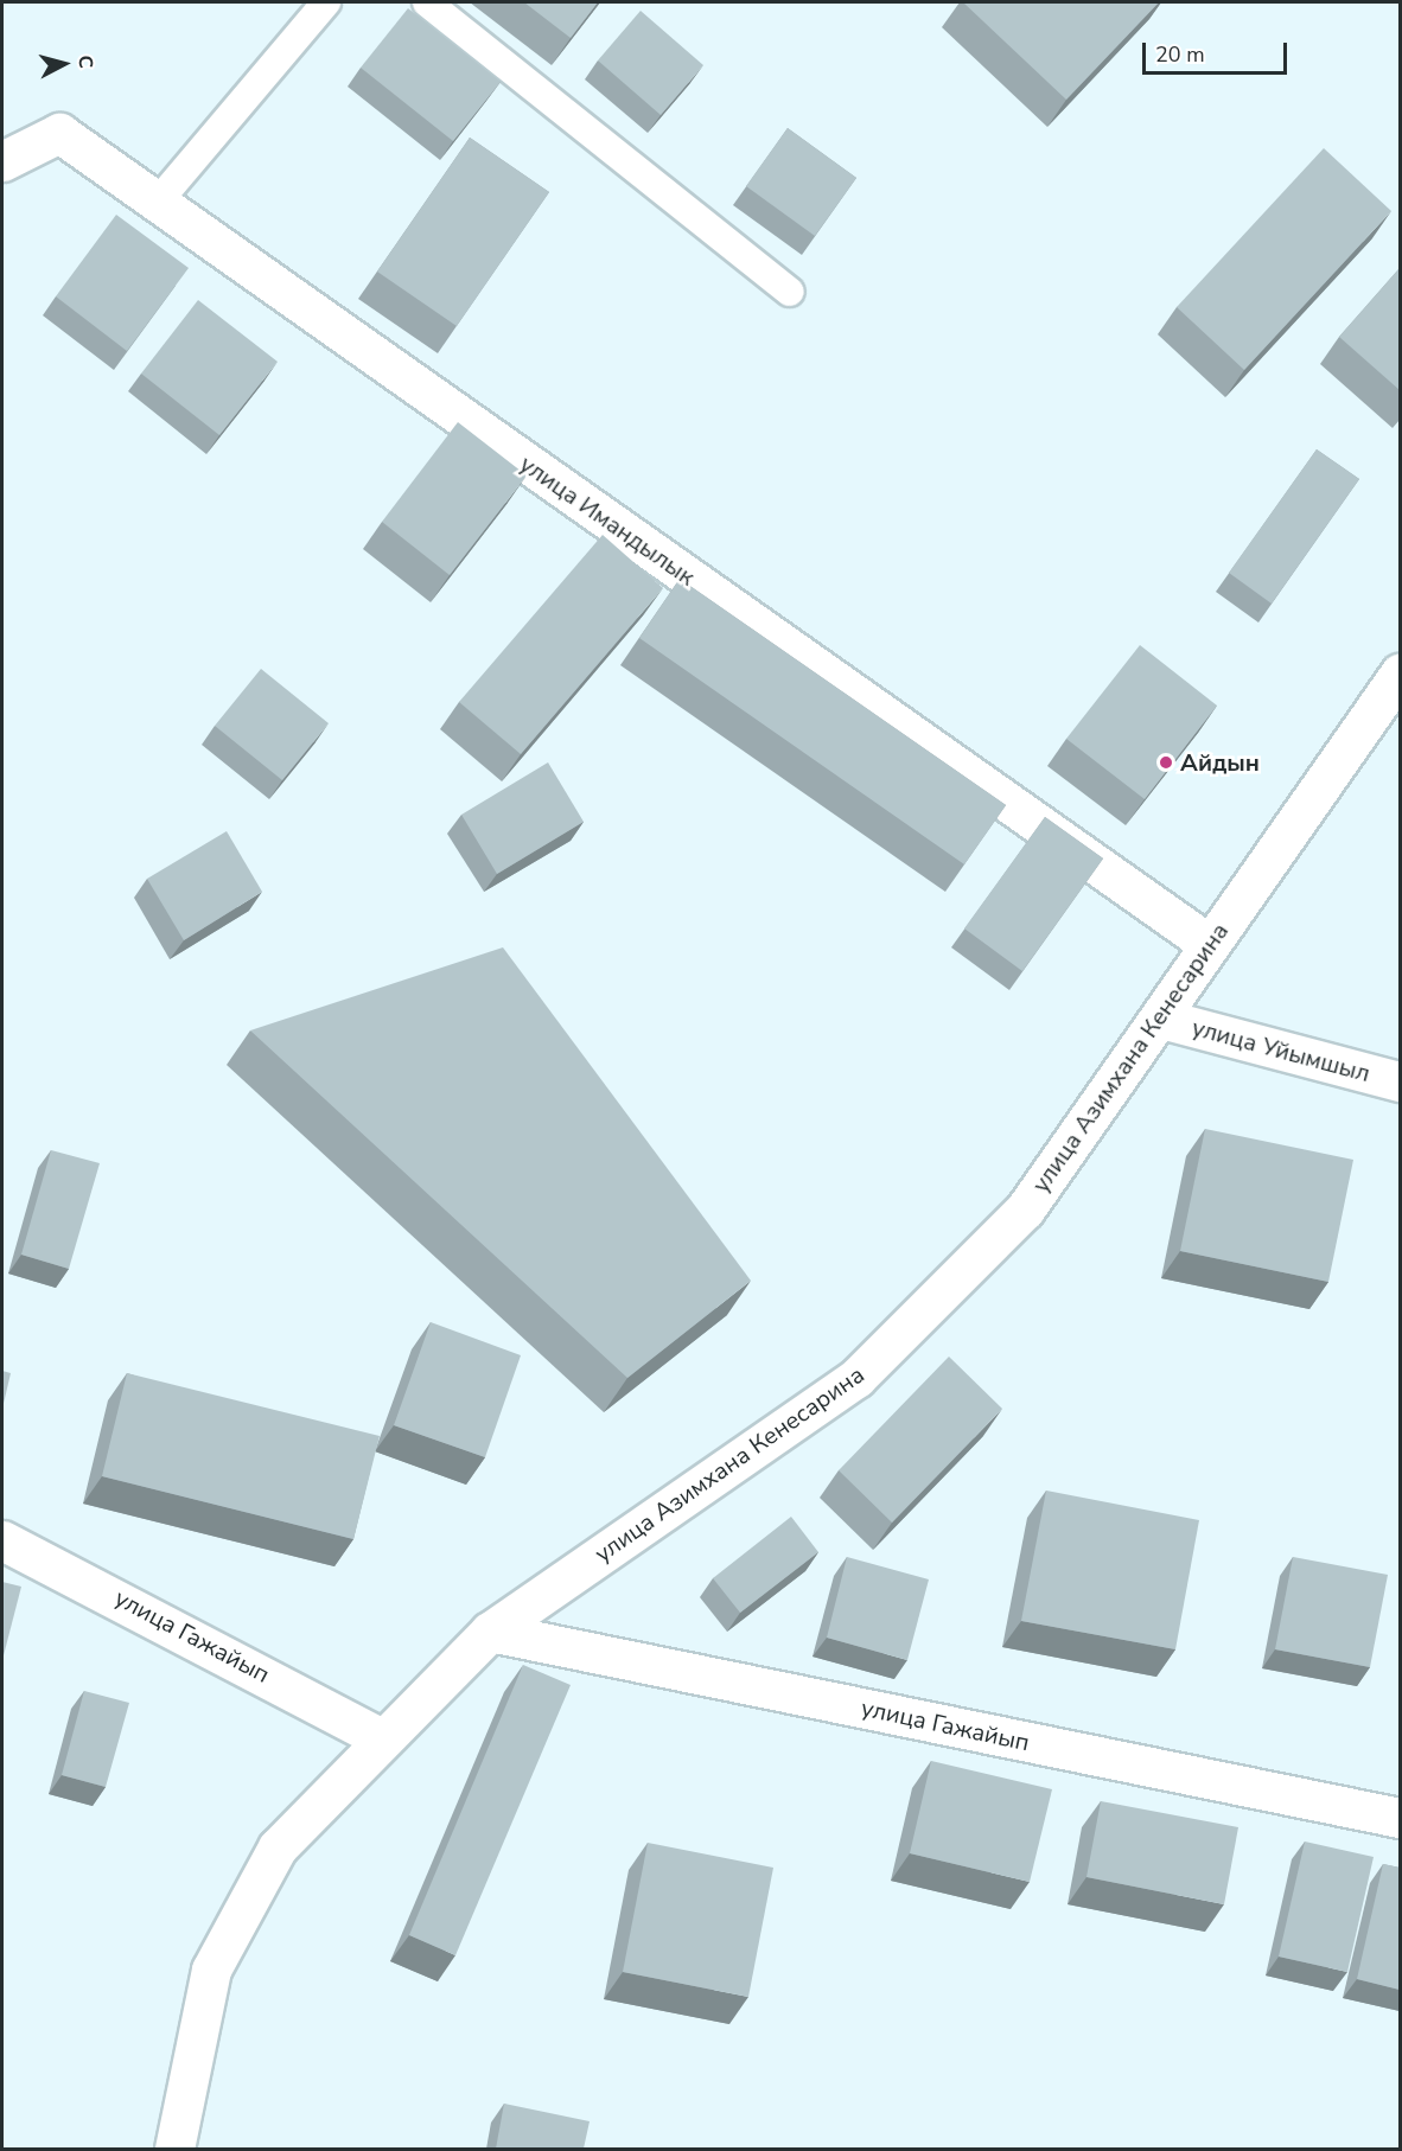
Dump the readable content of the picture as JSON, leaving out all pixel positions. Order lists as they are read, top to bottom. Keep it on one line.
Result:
{"streets":{"street":["улица Имандылык","улица Уйымшыл","улица Азимхана Кенесарина","улица Гажайып"]},"crossings":[["улица Имандылык","улица Азимхана Кенесарина"],["улица Уйымшыл","улица Азимхана Кенесарина"],["улица Азимхана Кенесарина","улица Гажайып"]],"places":["Айдын"],"scale_bar":"20 m","north":"right"}
